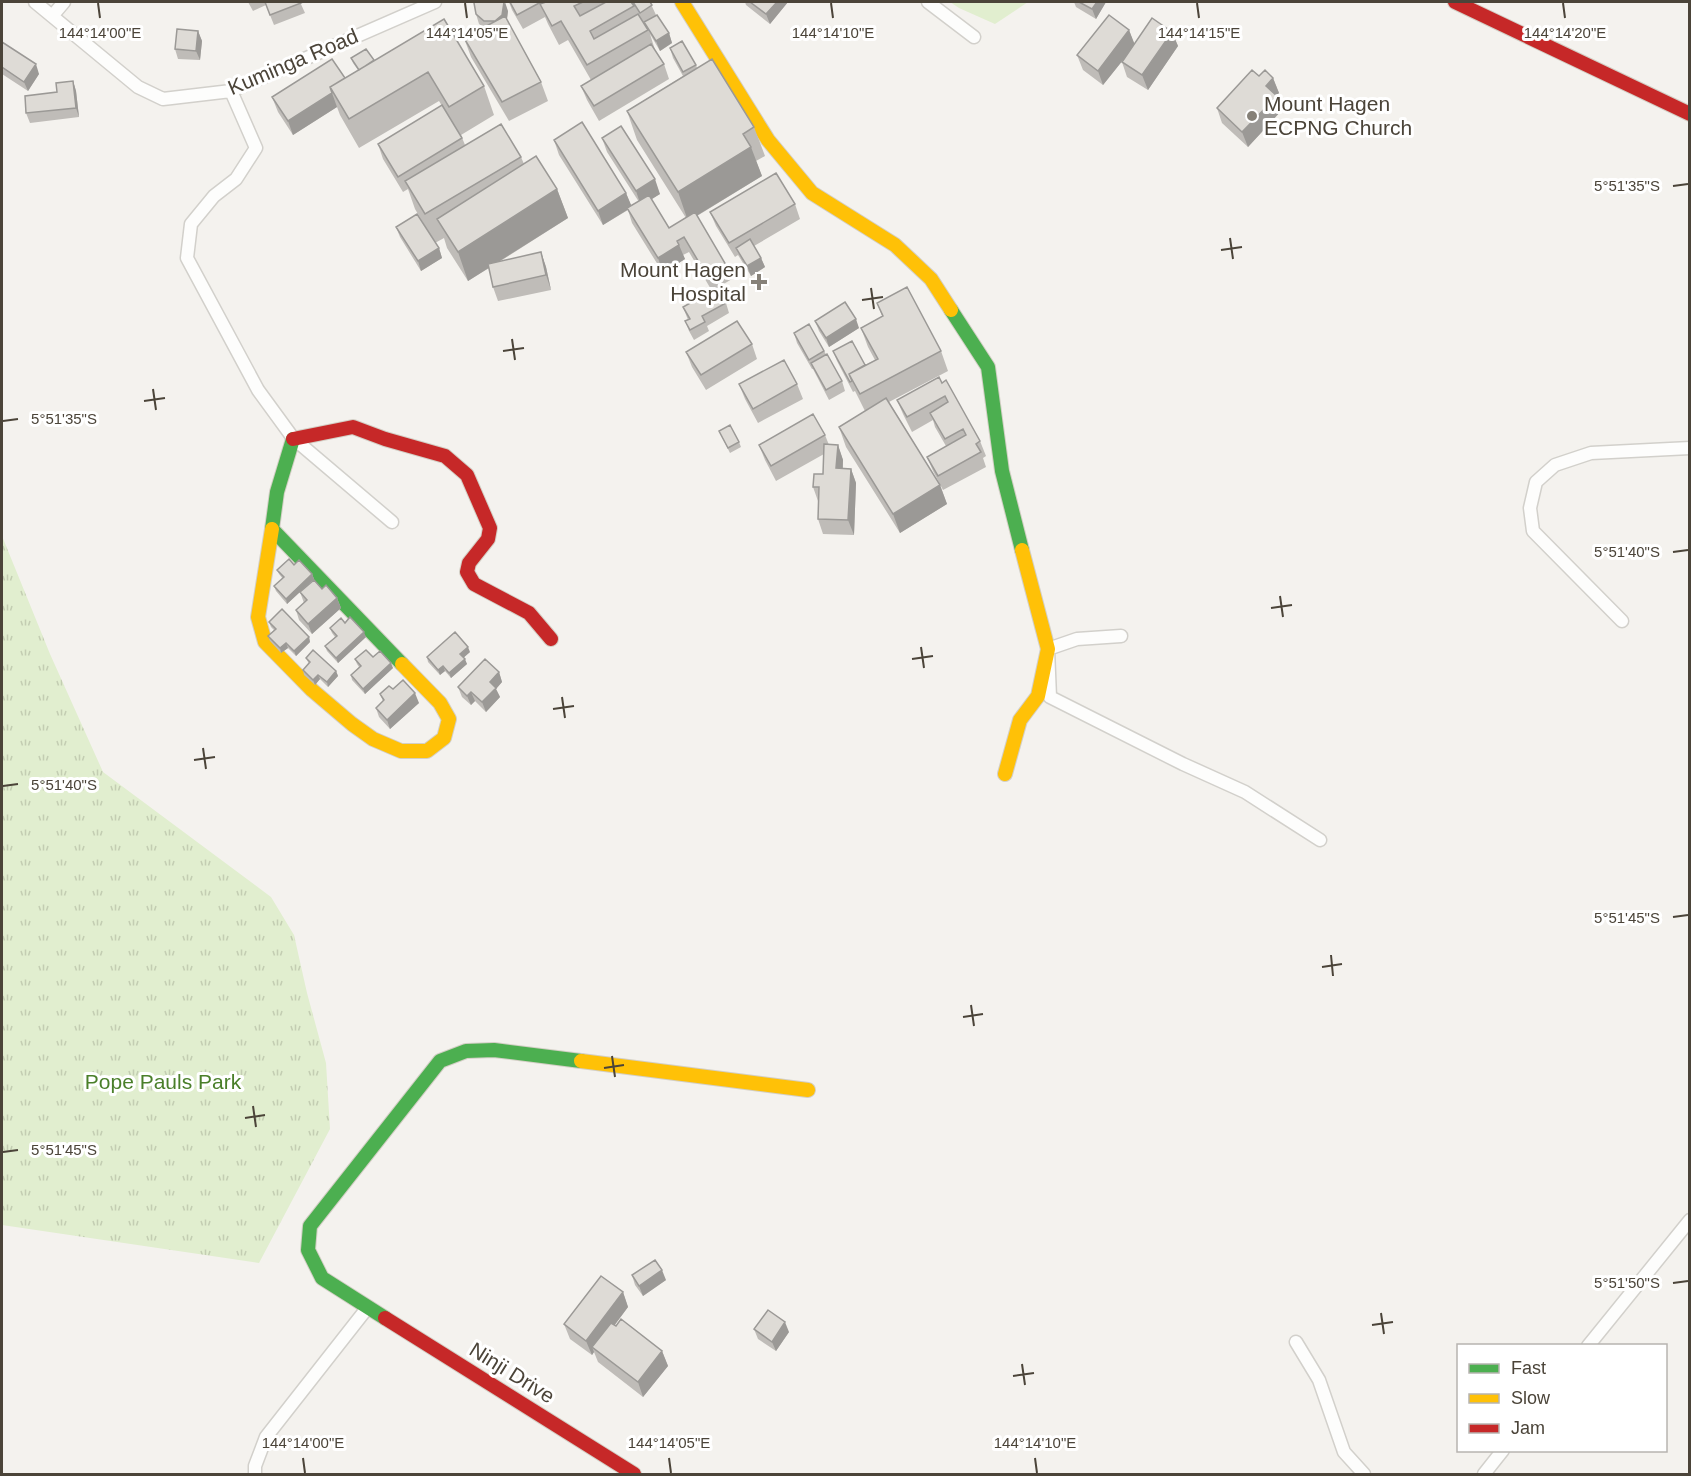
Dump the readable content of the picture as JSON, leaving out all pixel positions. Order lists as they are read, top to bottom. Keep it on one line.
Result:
{"streets":{"street":["Kuminga Road","Ninji Drive"]},"parks":["Pope Pauls Park"],"places":{"other":["Mount Hagen ECPNG Church"],"health":["Mount Hagen Hospital"]},"legend":["Fast","Slow","Jam"],"coordinates":["144°14'00\"E","144°14'05\"E","144°14'10\"E","144°14'15\"E","144°14'20\"E","5°51'35\"S","5°51'40\"S","5°51'45\"S","5°51'50\"S"]}
